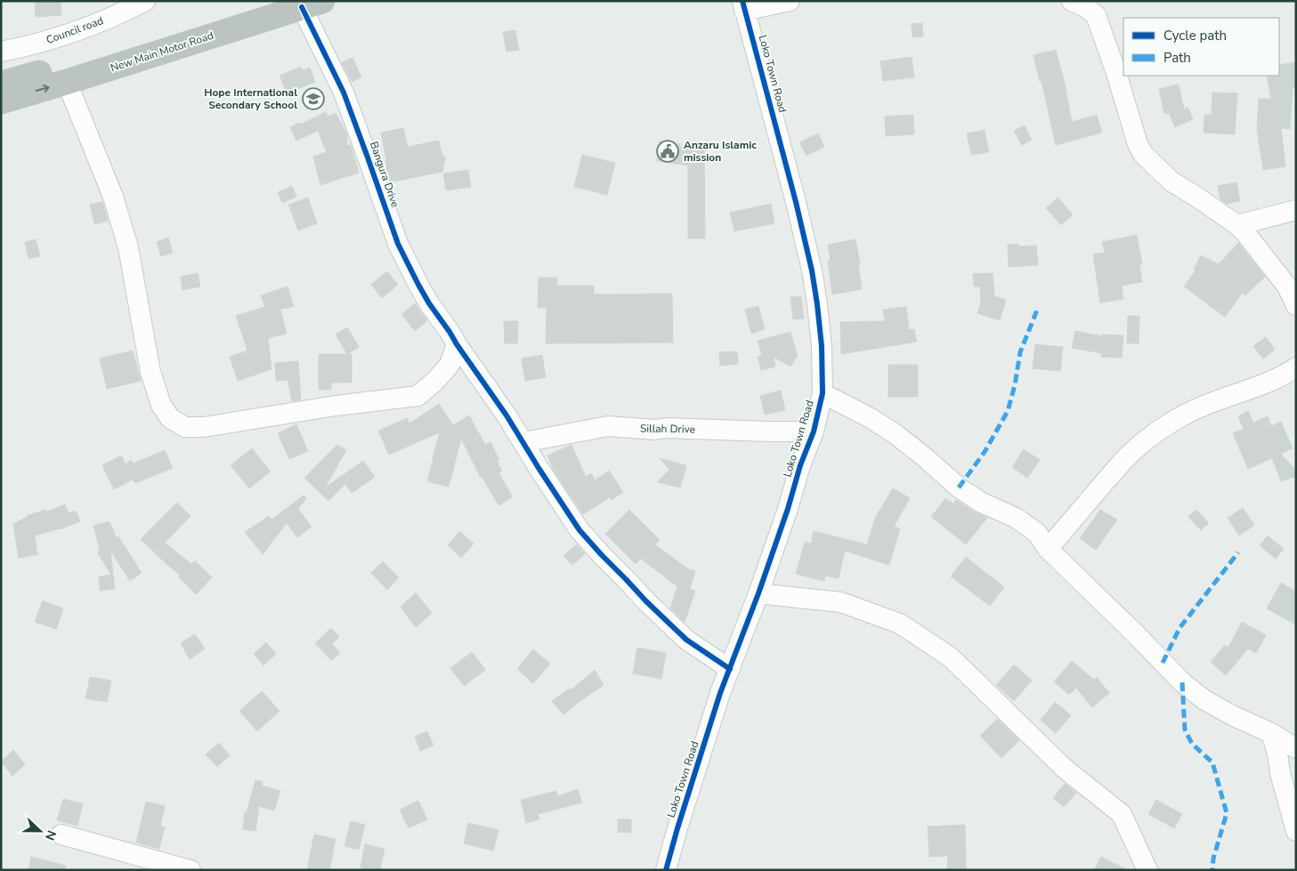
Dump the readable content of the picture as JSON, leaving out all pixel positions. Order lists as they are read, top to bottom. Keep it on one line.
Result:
{"streets":{"highway":["New Main Motor Road"],"street":["Council road","Loko Town Road","Bangura Drive","Sillah Drive"]},"crossings":[["New Main Motor Road","Bangura Drive"],["Loko Town Road","Bangura Drive"],["Loko Town Road","Sillah Drive"],["Bangura Drive","Sillah Drive"]],"places":{"school or university":["Hope International Secondary School"],"public building":["Anzaru Islamic mission"]},"legend":["Cycle path","Path"],"north":"right"}
